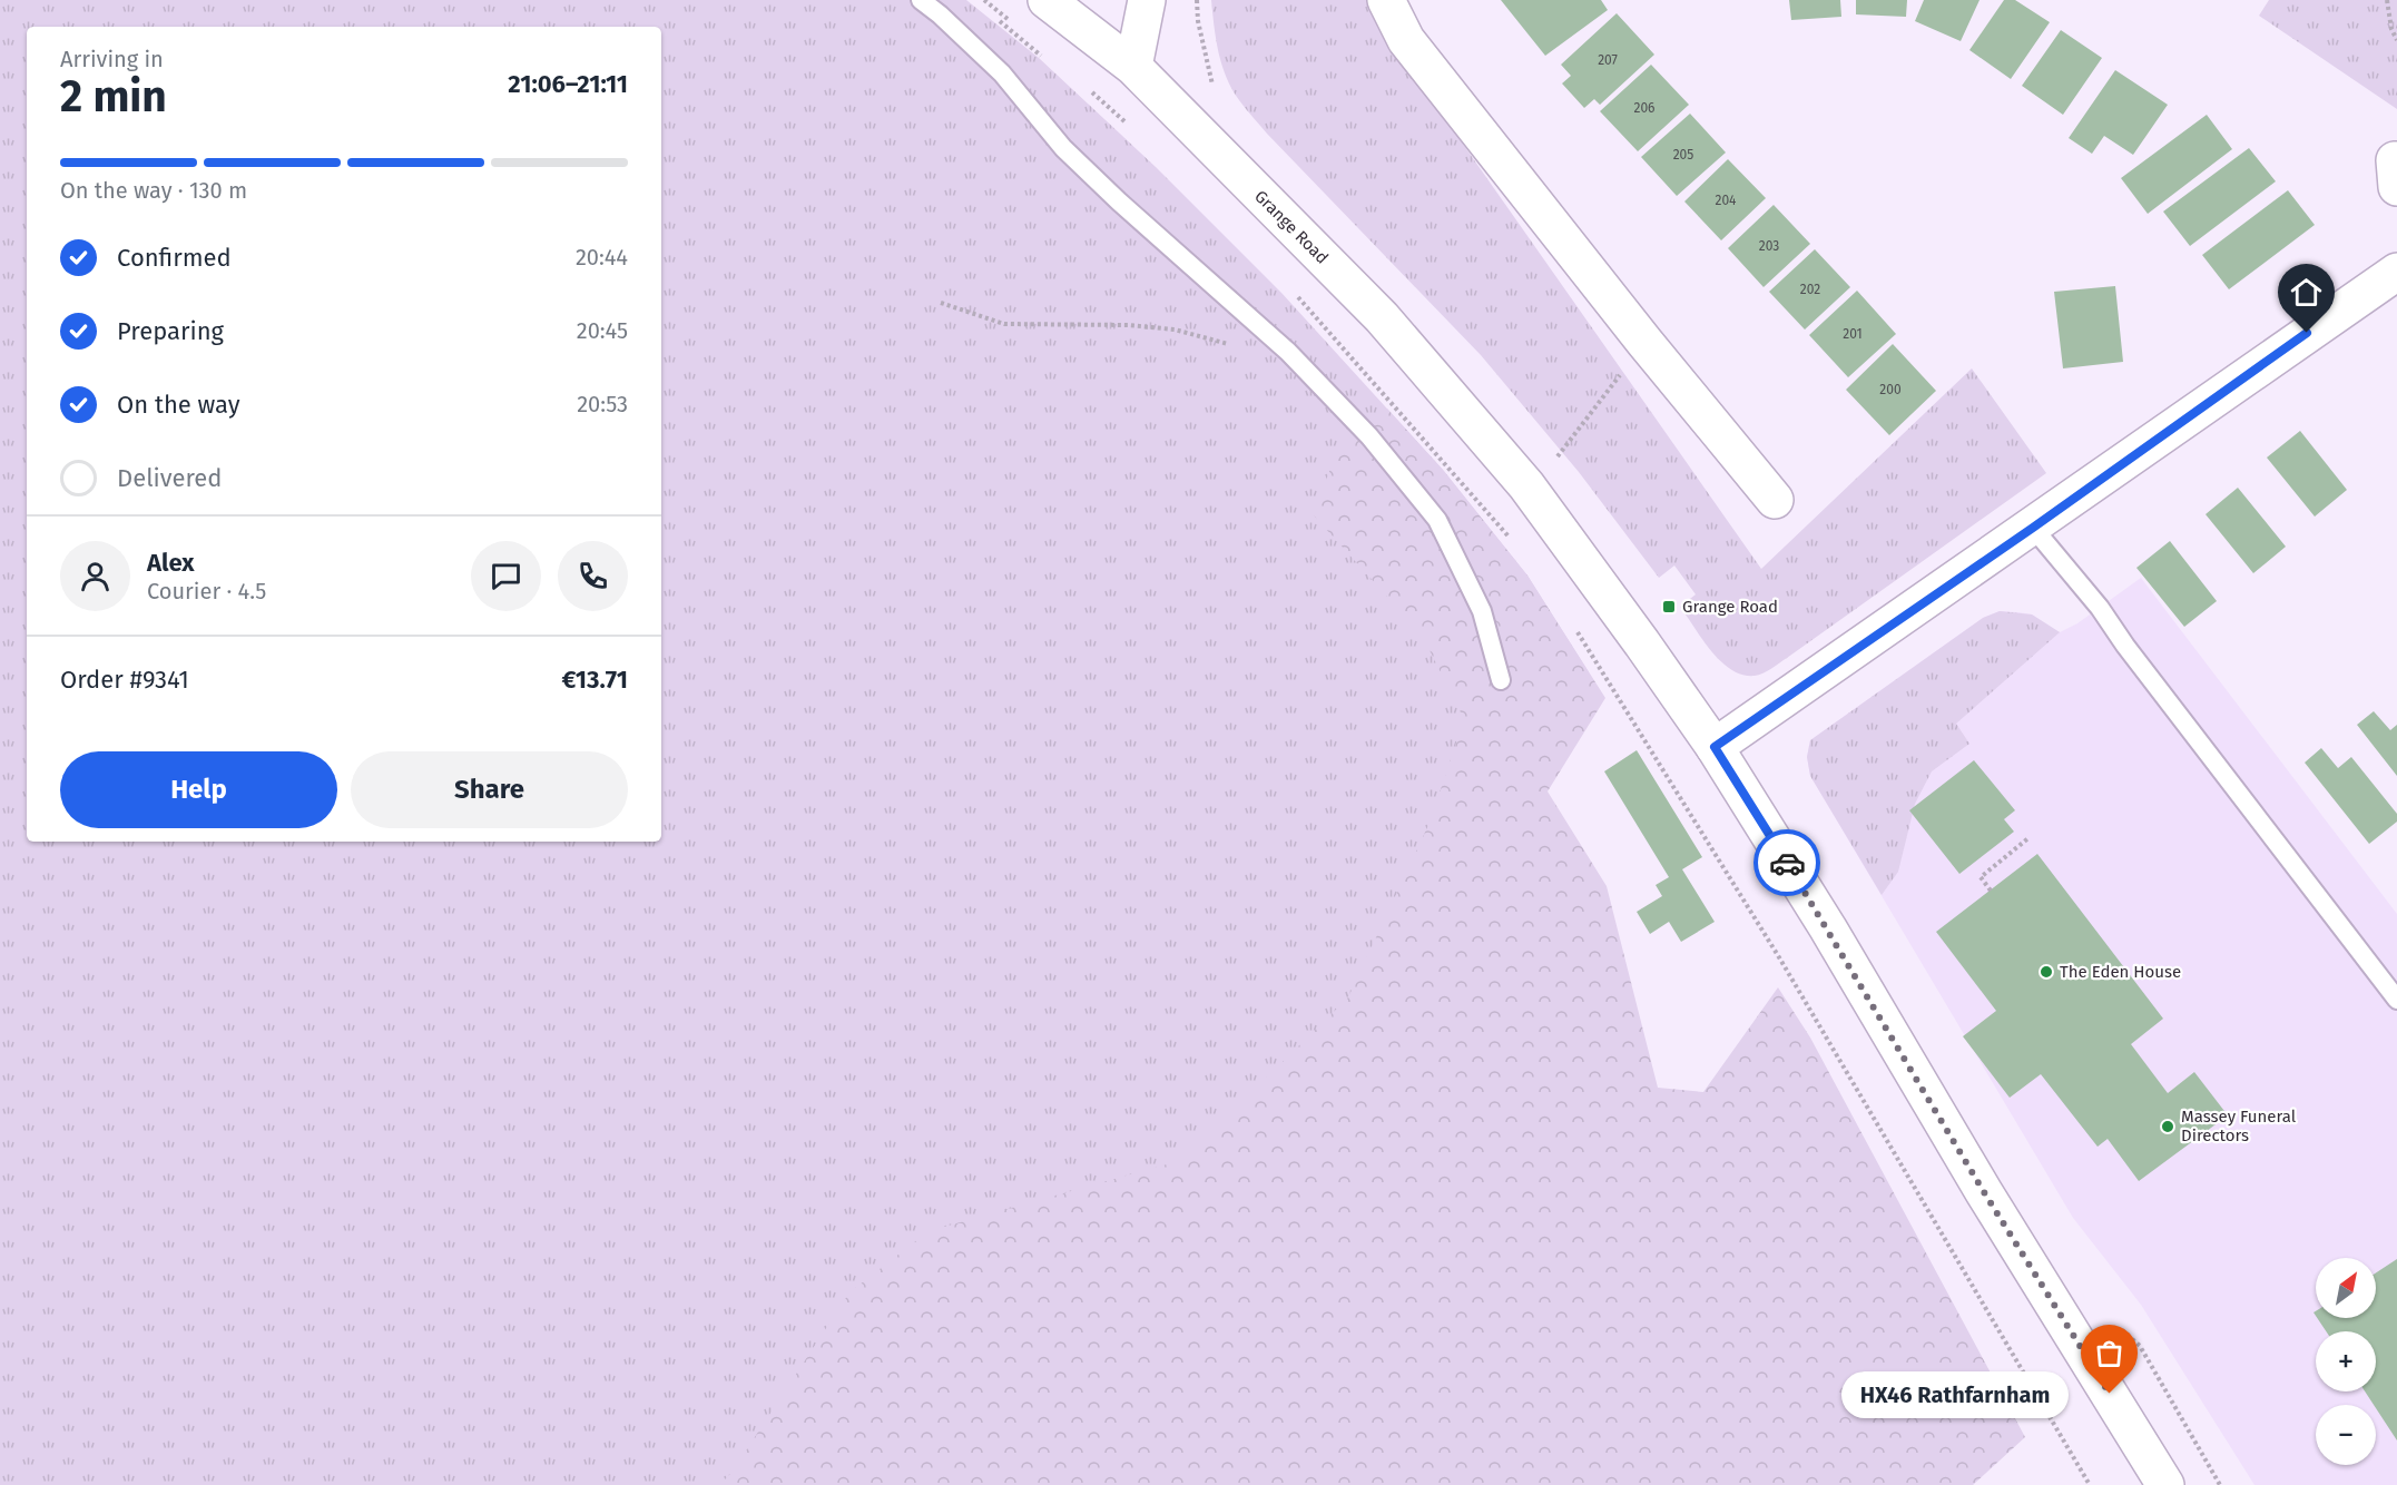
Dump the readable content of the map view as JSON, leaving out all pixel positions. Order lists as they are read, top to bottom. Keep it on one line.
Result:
{"streets":{"main road":["Grange Road"]},"places":{"transit":["Grange Road"],"other":["The Eden House","Massey Funeral Directors","HX46 Rathfarnham"]},"house_numbers":["207","206","205","204","203","202","201","200"],"north":"top right","page":{"heading":["2 min","Arriving in","21:06–21:11"],"panel":["Alex","Courier · 4.5","Order #9341","€13.71"],"bar":"On the way · 130 m","list":[["Confirmed","20:44"],["Preparing","20:45"],["On the way","20:53"],"Delivered"],"buttons":["Help","Share"],"map_buttons":["+","−"],"bubble":"HX46 Rathfarnham"}}
